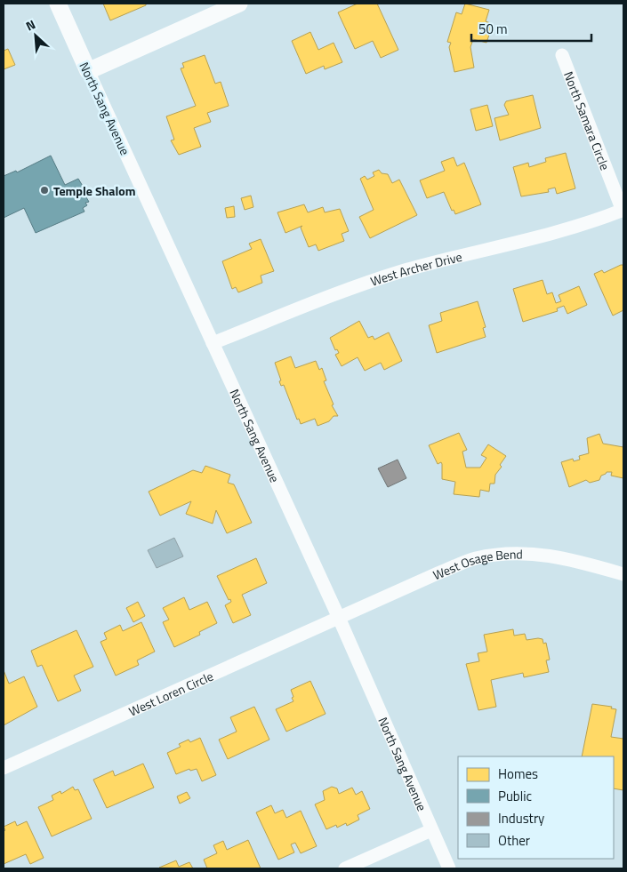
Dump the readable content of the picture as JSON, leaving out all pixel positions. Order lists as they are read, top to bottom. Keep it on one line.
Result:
{"streets":{"street":["North Sang Avenue","North Samara Circle","West Archer Drive","West Osage Bend","West Loren Circle"]},"crossings":[["North Sang Avenue","West Archer Drive"],["North Sang Avenue","West Osage Bend"],["North Sang Avenue","West Loren Circle"],["North Samara Circle","West Archer Drive"],["West Osage Bend","West Loren Circle"]],"places":["Temple Shalom"],"legend":["Homes","Public","Industry","Other"],"scale_bar":"50 m","north":"top left"}
